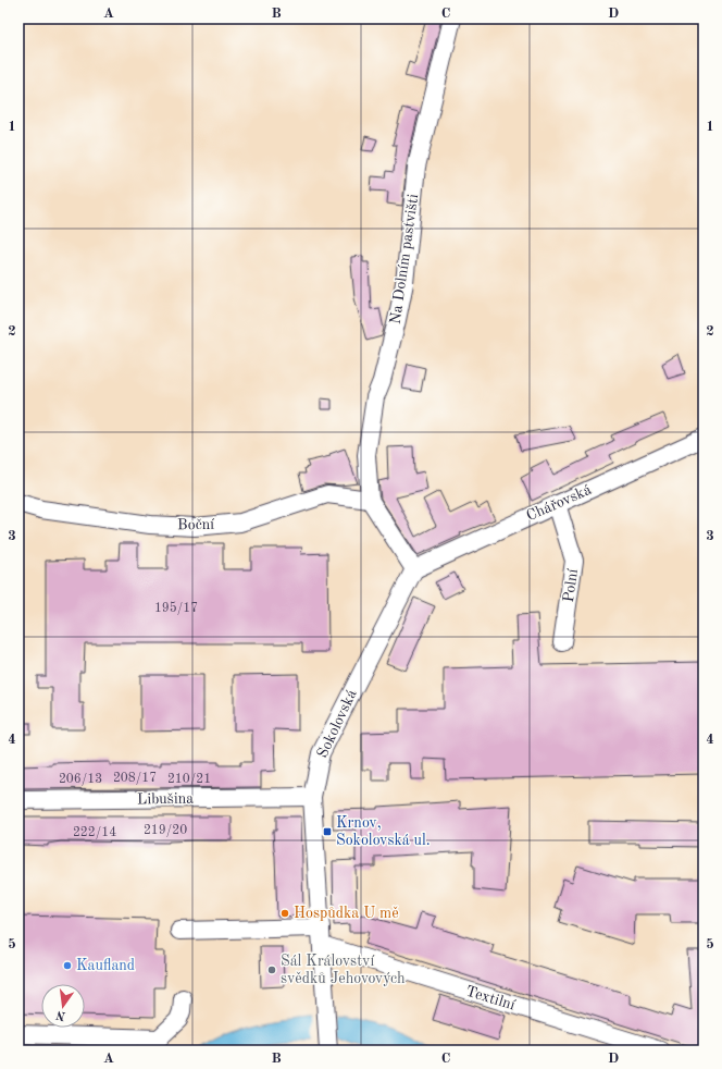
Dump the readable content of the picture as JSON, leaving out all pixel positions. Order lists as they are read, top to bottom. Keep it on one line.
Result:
{"streets":{"street":["Na Dolním pastvišti","Chářovská","Boční","Polní","Sokolovská","Libušina","Textilní"]},"crossings":[["Na Dolním pastvišti","Boční"],["Chářovská","Polní"],["Chářovská","Sokolovská"],["Sokolovská","Libušina"],["Sokolovská","Textilní"]],"places":{"transit":["Krnov, Sokolovská ul."],"other":["Hospůdka U mě","Kaufland","Sál Království svědků Jehovových"]},"house_numbers":["195/17","208/17","206/13","210/21","219/20","222/14"],"north":"bottom","grid":{"columns":["A","B","C","D"],"rows":["1","2","3","4","5"]}}
